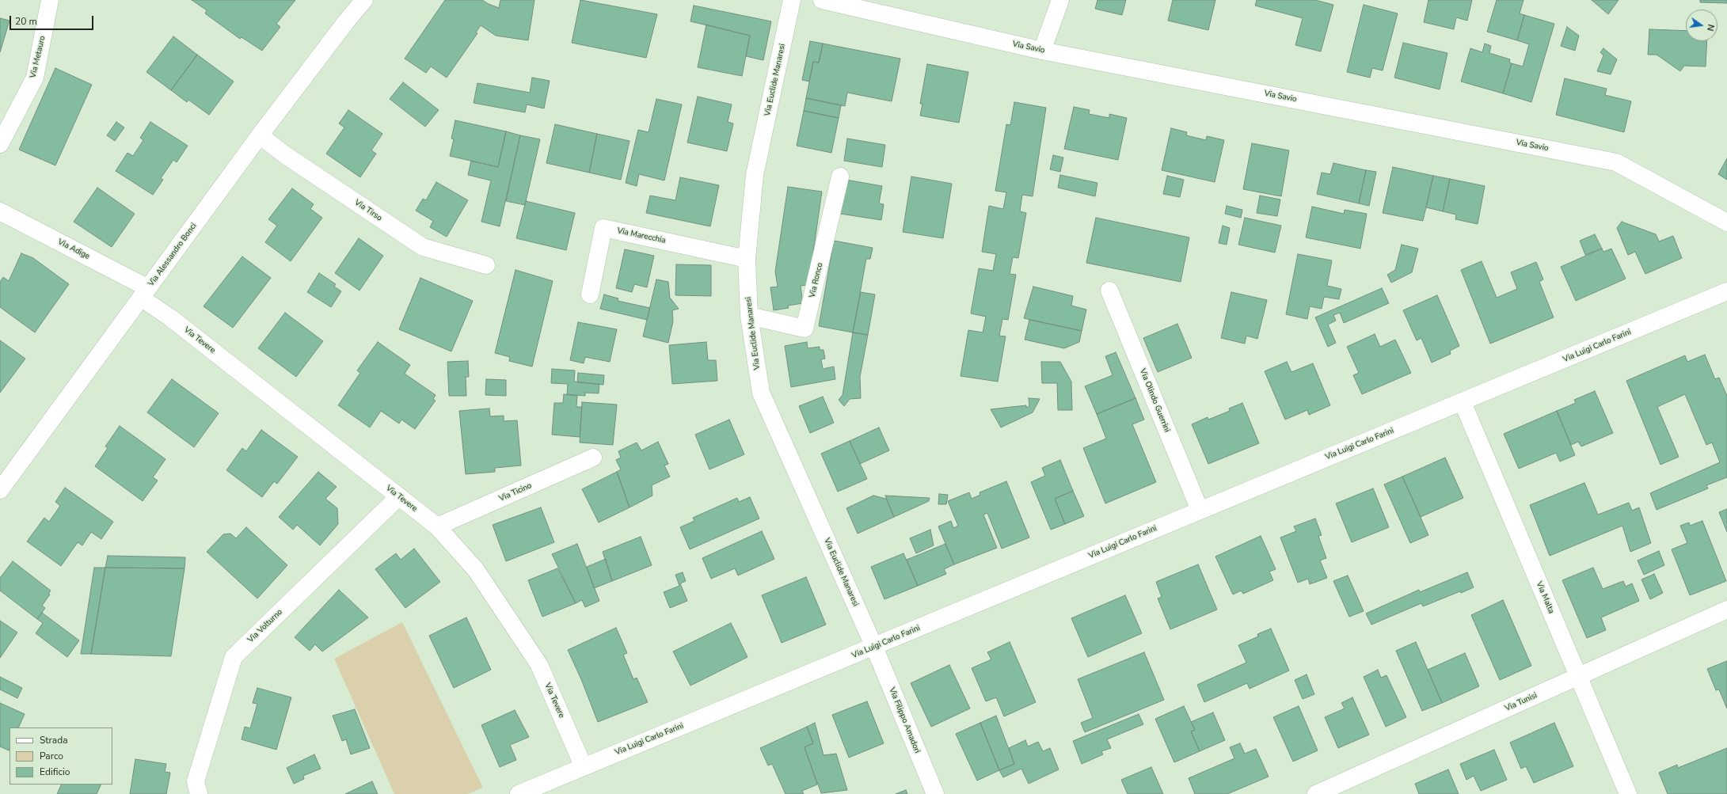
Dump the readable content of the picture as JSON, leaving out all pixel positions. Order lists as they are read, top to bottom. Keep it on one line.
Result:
{"streets":{"street":["Via Savio","Via Metauro","Via Euclide Manaresi","Via Tirso","Via Marecchia","Via Adige","Via Alessandro Bonci","Via Ronco","Via Tevere","Via Luigi Carlo Farini","Via Olindo Guerrini","Via Ticino","Via Malta","Via Volturno","Via Tunisi","Via Filippo Amadori"]},"crossings":[["Via Euclide Manaresi","Via Marecchia"],["Via Euclide Manaresi","Via Ronco"],["Via Euclide Manaresi","Via Luigi Carlo Farini"],["Via Euclide Manaresi","Via Filippo Amadori"],["Via Tirso","Via Alessandro Bonci"],["Via Adige","Via Alessandro Bonci"],["Via Adige","Via Tevere"],["Via Alessandro Bonci","Via Tevere"],["Via Tevere","Via Luigi Carlo Farini"],["Via Tevere","Via Ticino"],["Via Tevere","Via Volturno"],["Via Luigi Carlo Farini","Via Olindo Guerrini"],["Via Luigi Carlo Farini","Via Malta"],["Via Luigi Carlo Farini","Via Filippo Amadori"],["Via Malta","Via Tunisi"]],"legend":["Strada","Parco","Edificio"],"scale_bar":"20 m","north":"right"}
